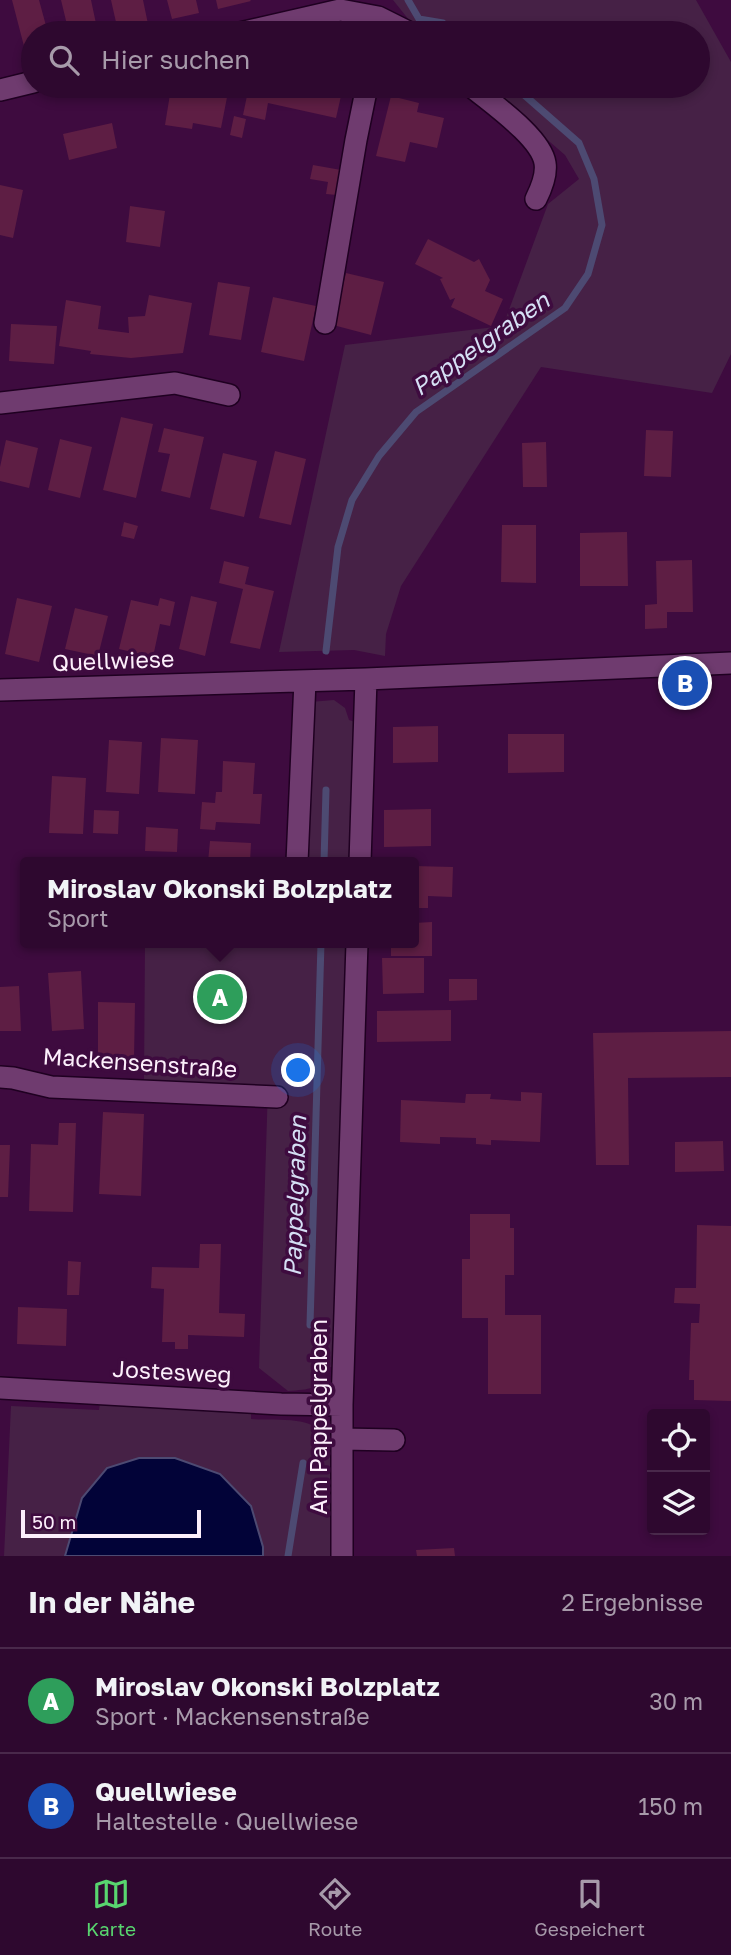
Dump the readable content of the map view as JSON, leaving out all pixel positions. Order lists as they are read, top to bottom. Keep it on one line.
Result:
{"streets":{"street":["Quellwiese","Mackensenstraße","Jostesweg","Am Pappelgraben"]},"crossings":[["Jostesweg","Am Pappelgraben"]],"water":["Pappelgraben"],"scale_bar":"50 m","page":{"search":"Hier suchen","pins":["B","A"],"popup":["Miroslav Okonski Bolzplatz","Sport"],"scale":"50 m","heading":["In der Nähe","2 Ergebnisse"],"list":[{"mark":"A","name":"Miroslav Okonski Bolzplatz","note":"Sport · Mackensenstraße","value":"30 m"},{"mark":"B","name":"Quellwiese","note":"Haltestelle · Quellwiese","value":"150 m"}],"nav":["Karte","Route","Gespeichert"]}}
